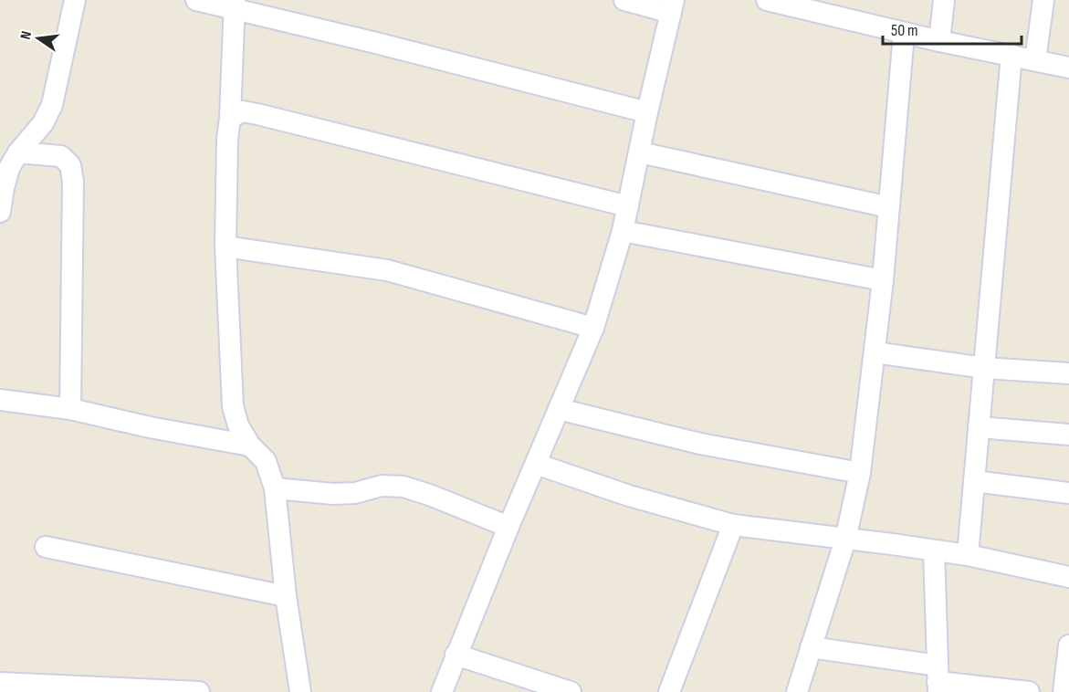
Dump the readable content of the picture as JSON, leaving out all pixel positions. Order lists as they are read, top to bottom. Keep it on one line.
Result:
{"scale_bar":"50 m","north":"left"}
